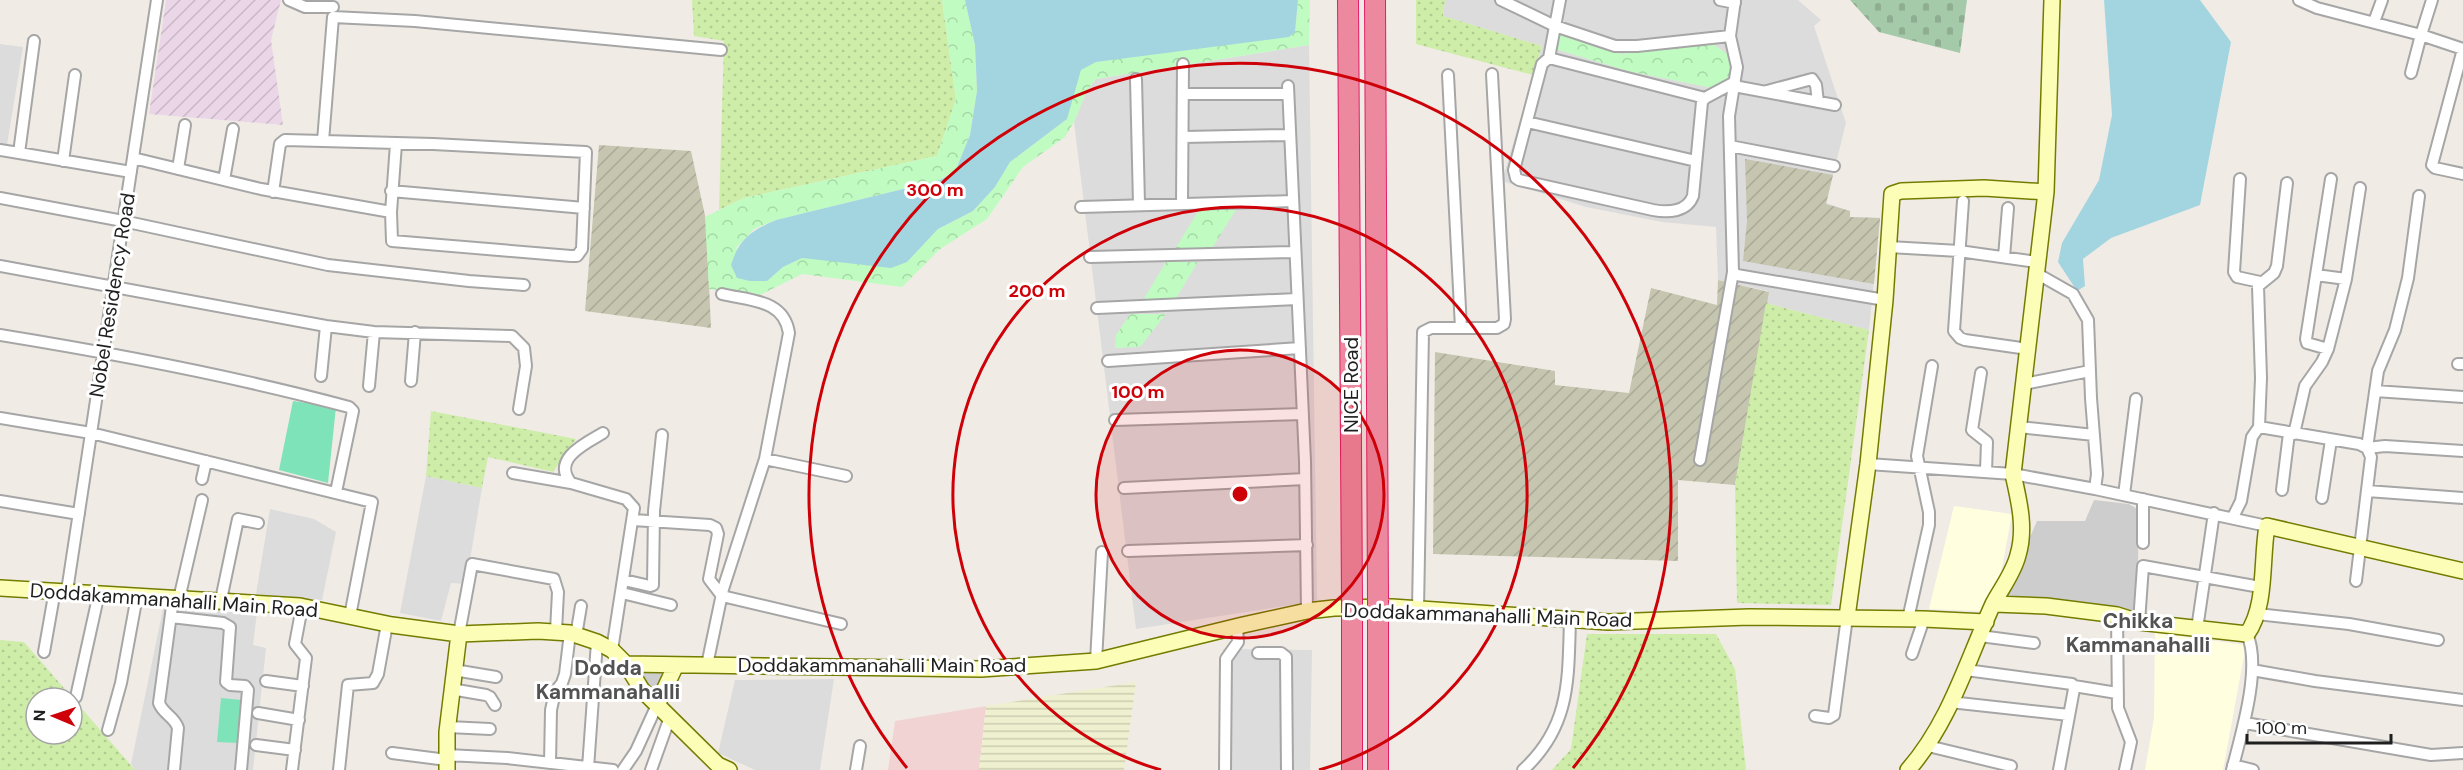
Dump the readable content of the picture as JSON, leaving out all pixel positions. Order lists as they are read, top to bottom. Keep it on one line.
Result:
{"streets":{"highway":["NICE Road"],"street":["Nobel Residency Road","Doddakammanahalli Main Road"]},"crossings":[["Nobel Residency Road","Doddakammanahalli Main Road"]],"districts":["Chikka Kammanahalli","Dodda Kammanahalli"],"scale_bar":"100 m","north":"left","rings":["300 m","200 m","100 m"]}
